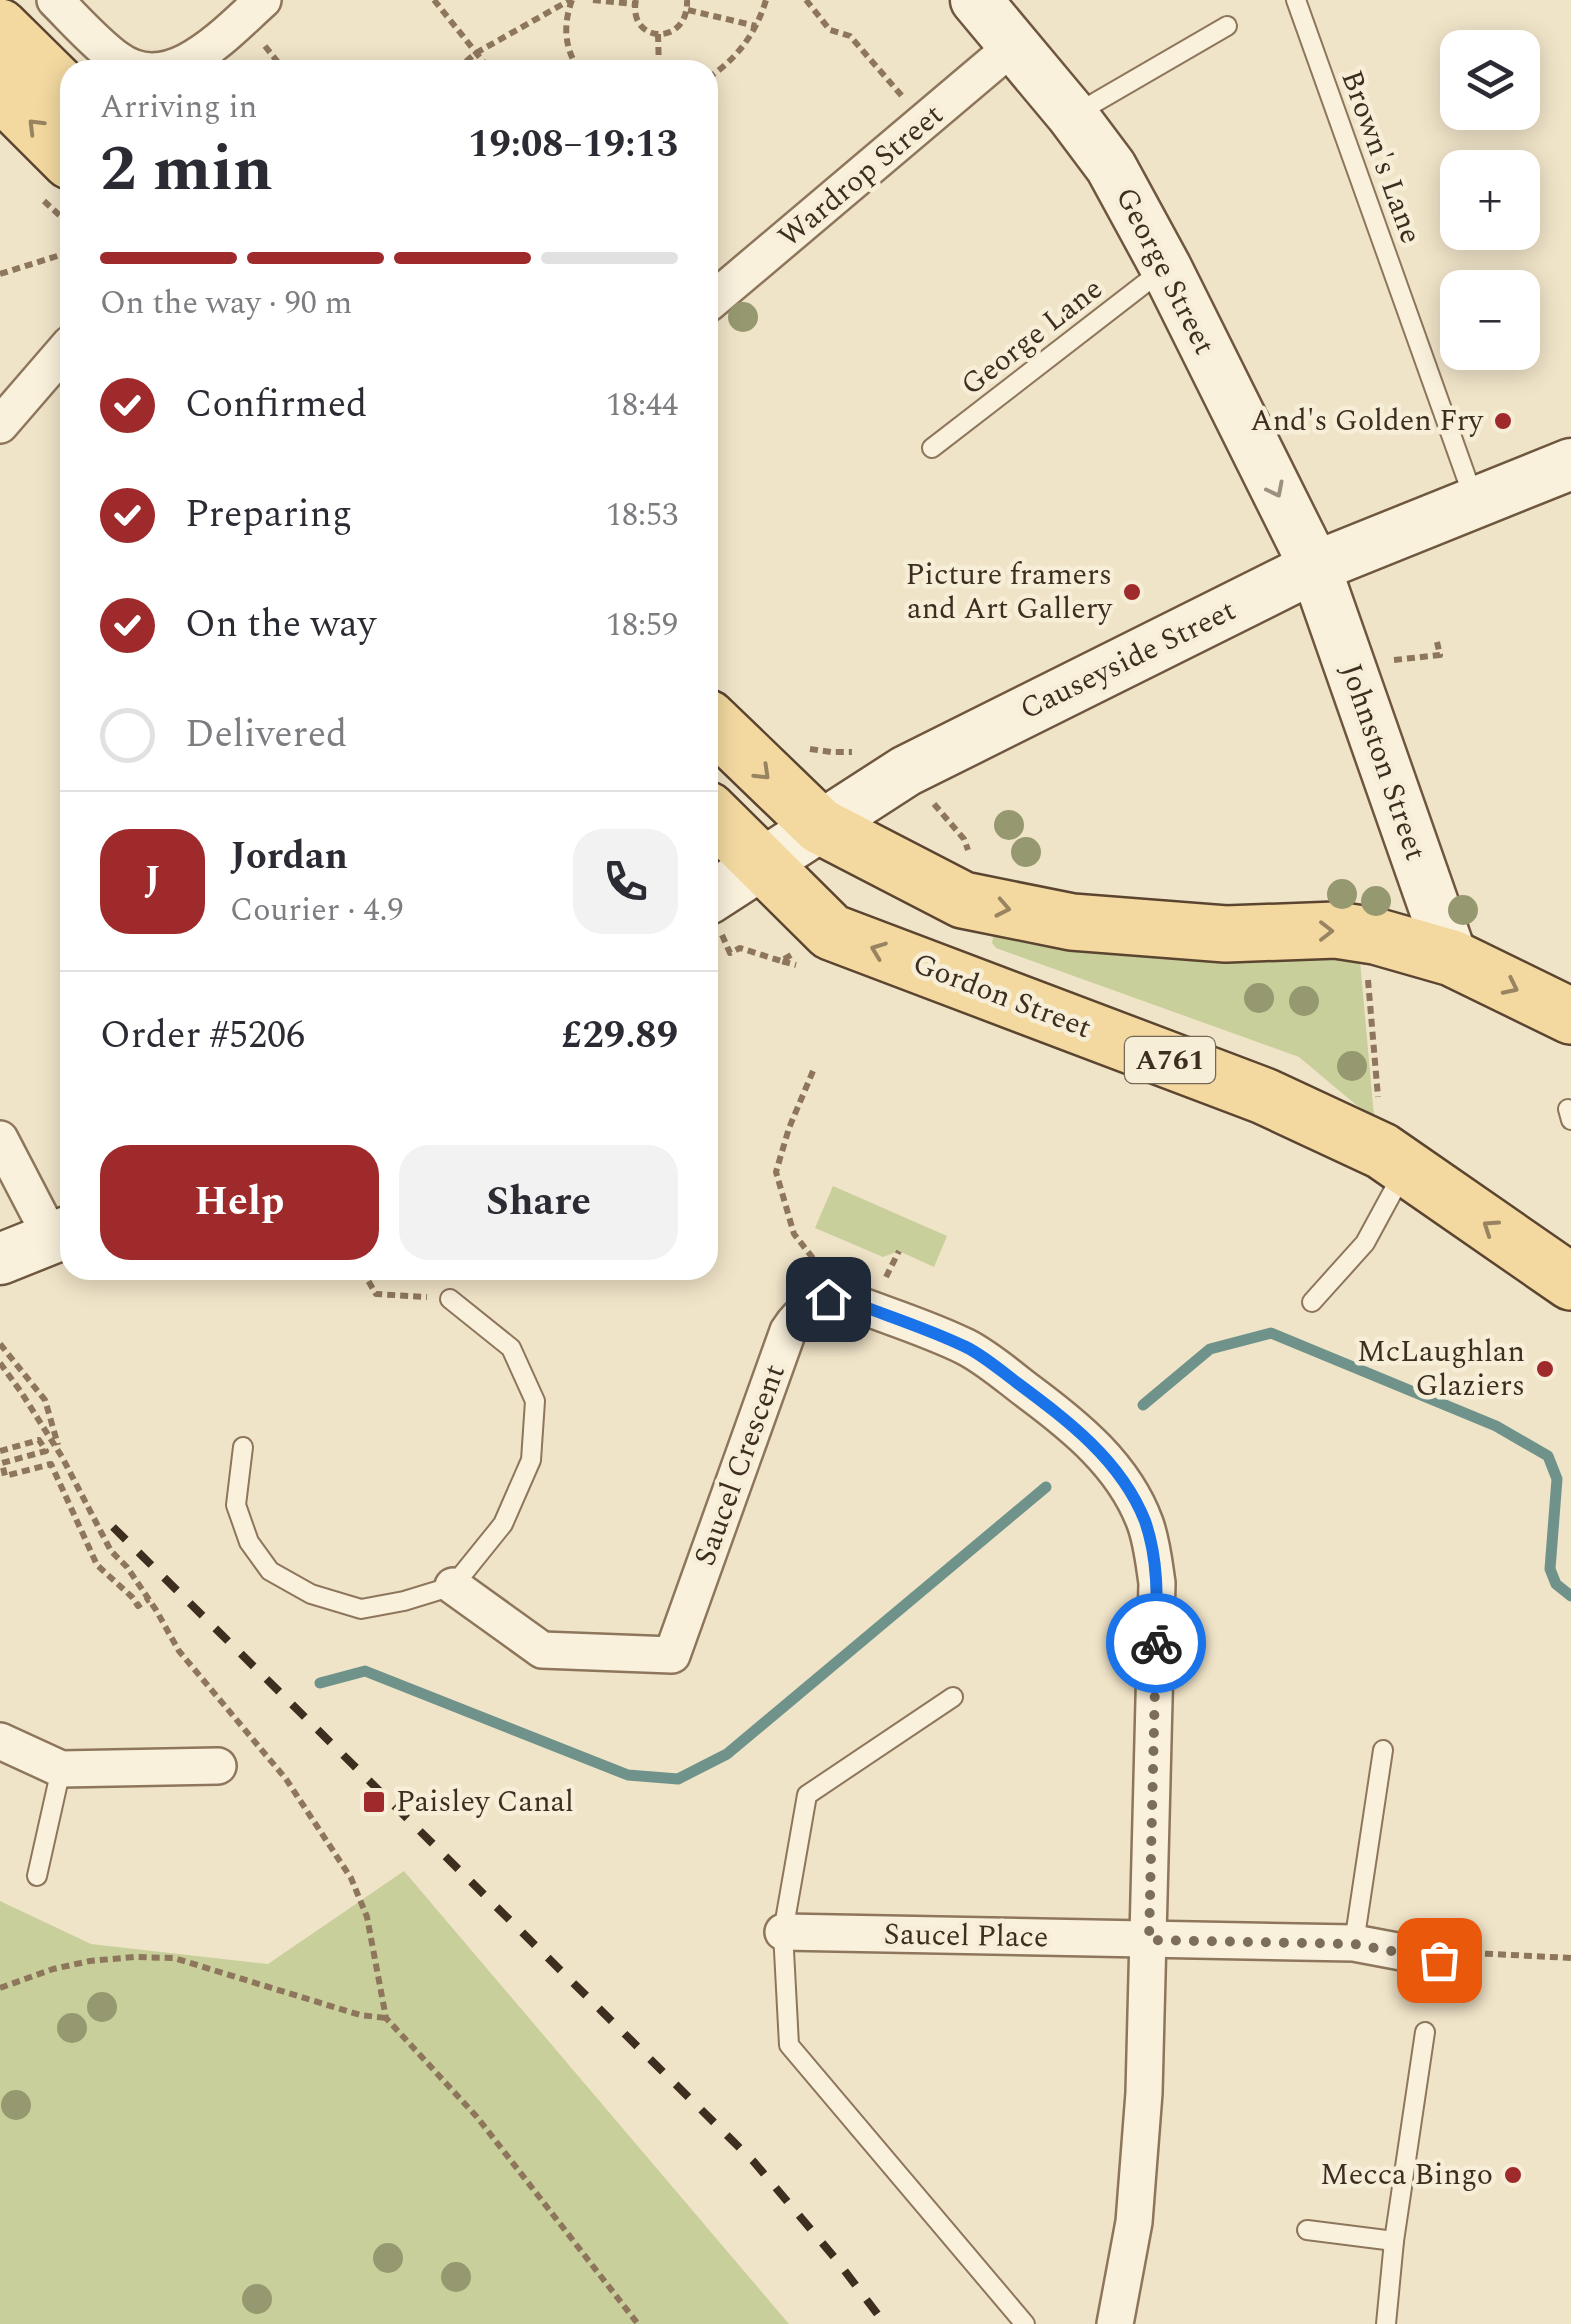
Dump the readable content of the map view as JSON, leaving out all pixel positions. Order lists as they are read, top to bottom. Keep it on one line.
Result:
{"streets":{"main road":["Gordon Street","A761"],"street":["Wardrop Street","George Street","Causeyside Street","Johnston Street","Saucel Crescent","Saucel Place"],"lane":["Brown's Lane","George Lane"]},"crossings":[["Brown's Lane","Causeyside Street"],["Wardrop Street","George Street"],["George Street","George Lane"],["George Street","Causeyside Street"],["George Street","Johnston Street"],["Causeyside Street","Johnston Street"],["Causeyside Street","Gordon Street"],["Causeyside Street","A761"],["Gordon Street","A761"]],"one_way":["George Street"],"places":{"other":["And's Golden Fry","Picture framers and Art Gallery","McLaughlan Glaziers","Mecca Bingo"],"transit":["Paisley Canal"]},"page":{"map_buttons":["+","−"],"heading":["2 min","Arriving in","19:08–19:13"],"panel":["Jordan","Courier · 4.9","Order #5206","£29.89"],"bar":"On the way · 90 m","list":[["Confirmed","18:44"],["Preparing","18:53"],["On the way","18:59"],"Delivered"],"round":"J","buttons":["Help","Share"]}}
